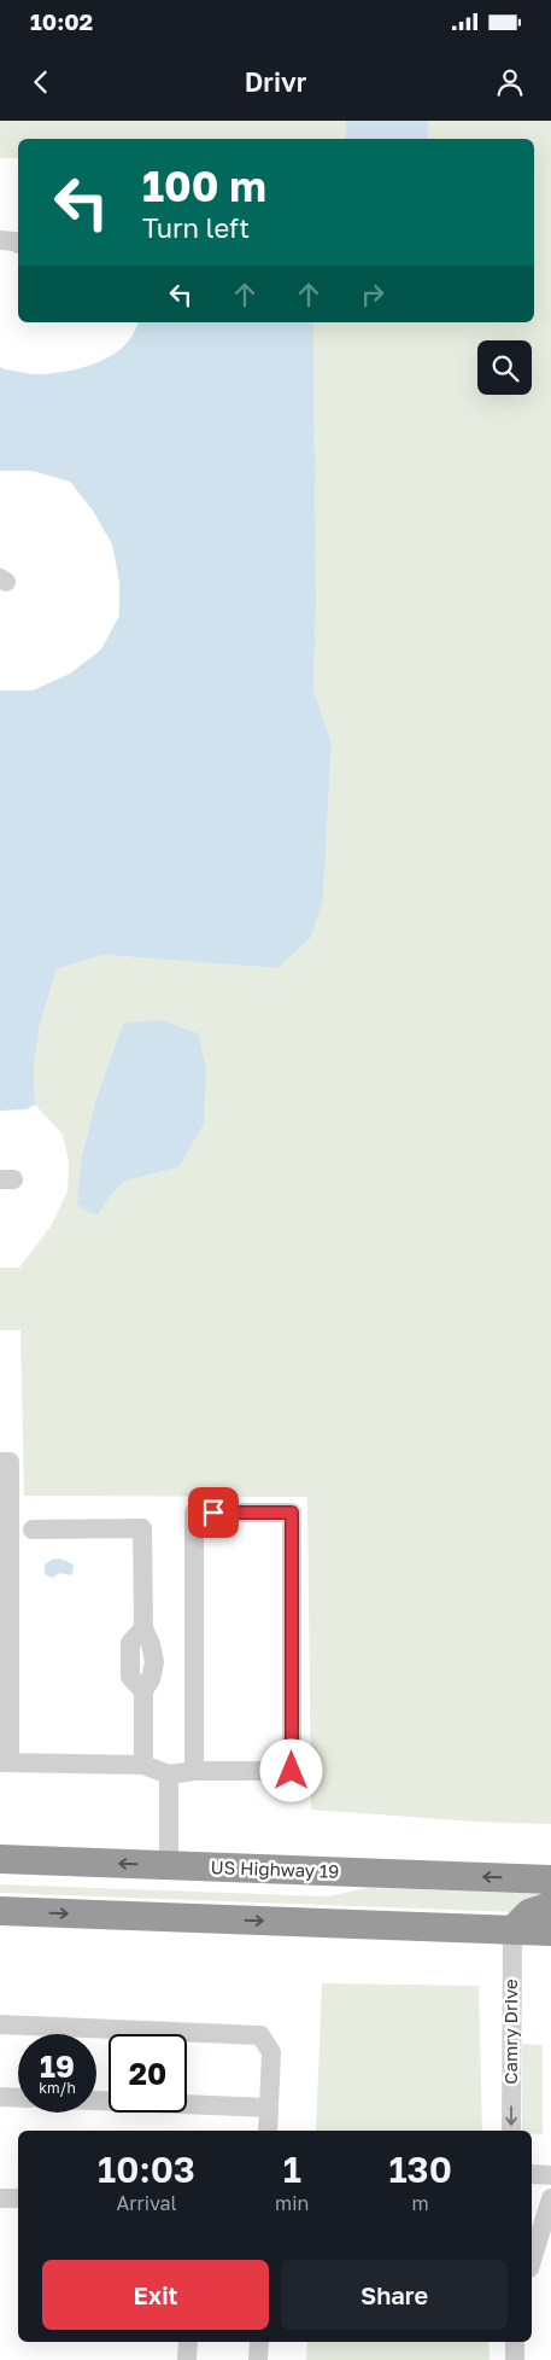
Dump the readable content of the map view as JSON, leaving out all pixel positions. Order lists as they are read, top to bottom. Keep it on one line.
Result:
{"streets":{"highway":["US Highway 19"],"street":["Camry Drive"]},"one_way":["Camry Drive"],"page":{"status":"10:02","header":"Drivr","turn":["100 m","Turn left"],"speed":"19 km/h","limit":"20","eta":["10:03","Arrival","1","min","130","m"],"buttons":["Exit","Share"]}}
